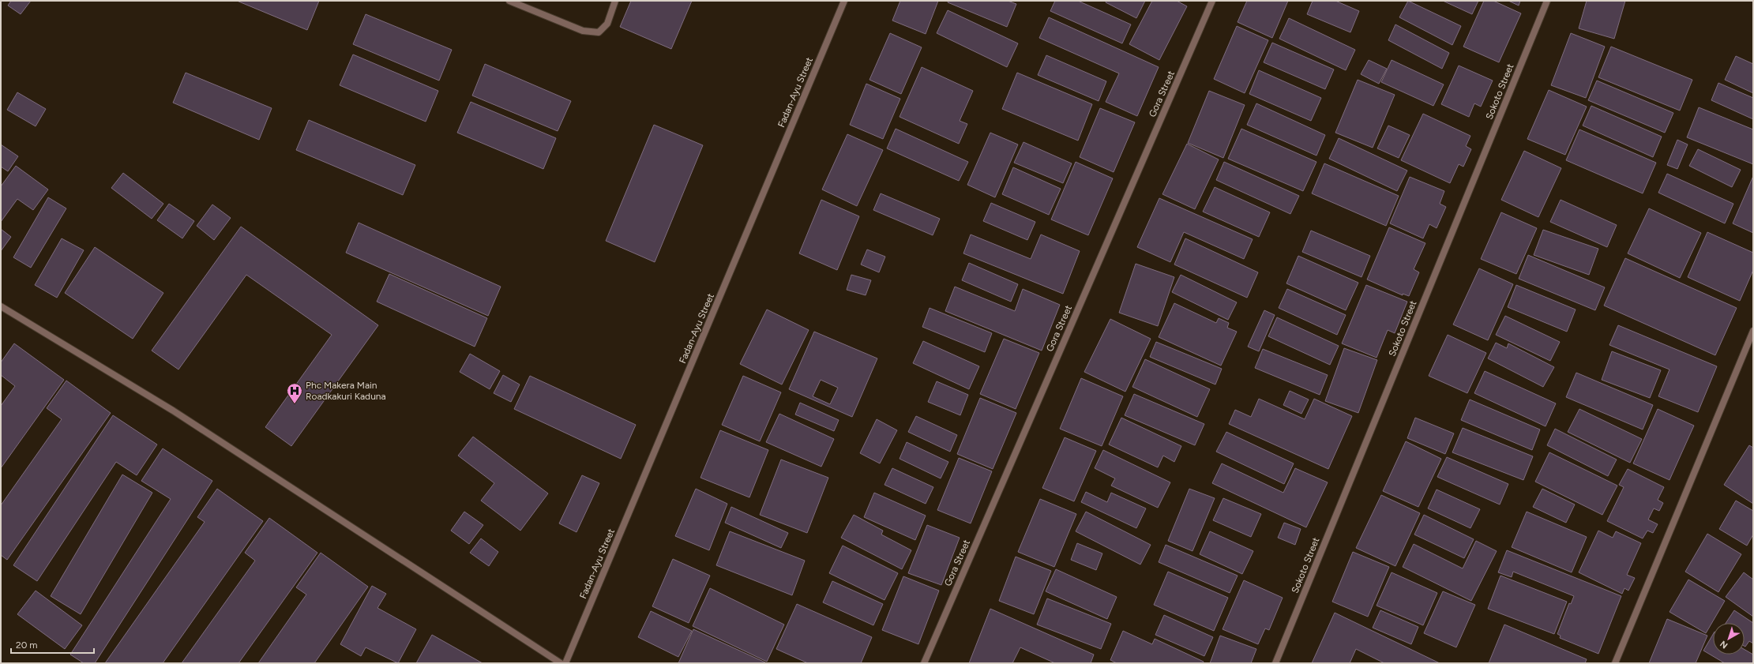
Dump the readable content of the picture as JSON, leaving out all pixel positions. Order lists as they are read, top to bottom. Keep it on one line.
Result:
{"streets":{"street":["Sokoto Street","Fadan-Ayu Street","Gora Street"]},"places":{"hospital":["Phc Makera Main Roadkakuri Kaduna"]},"scale_bar":"20 m","north":"bottom left"}
